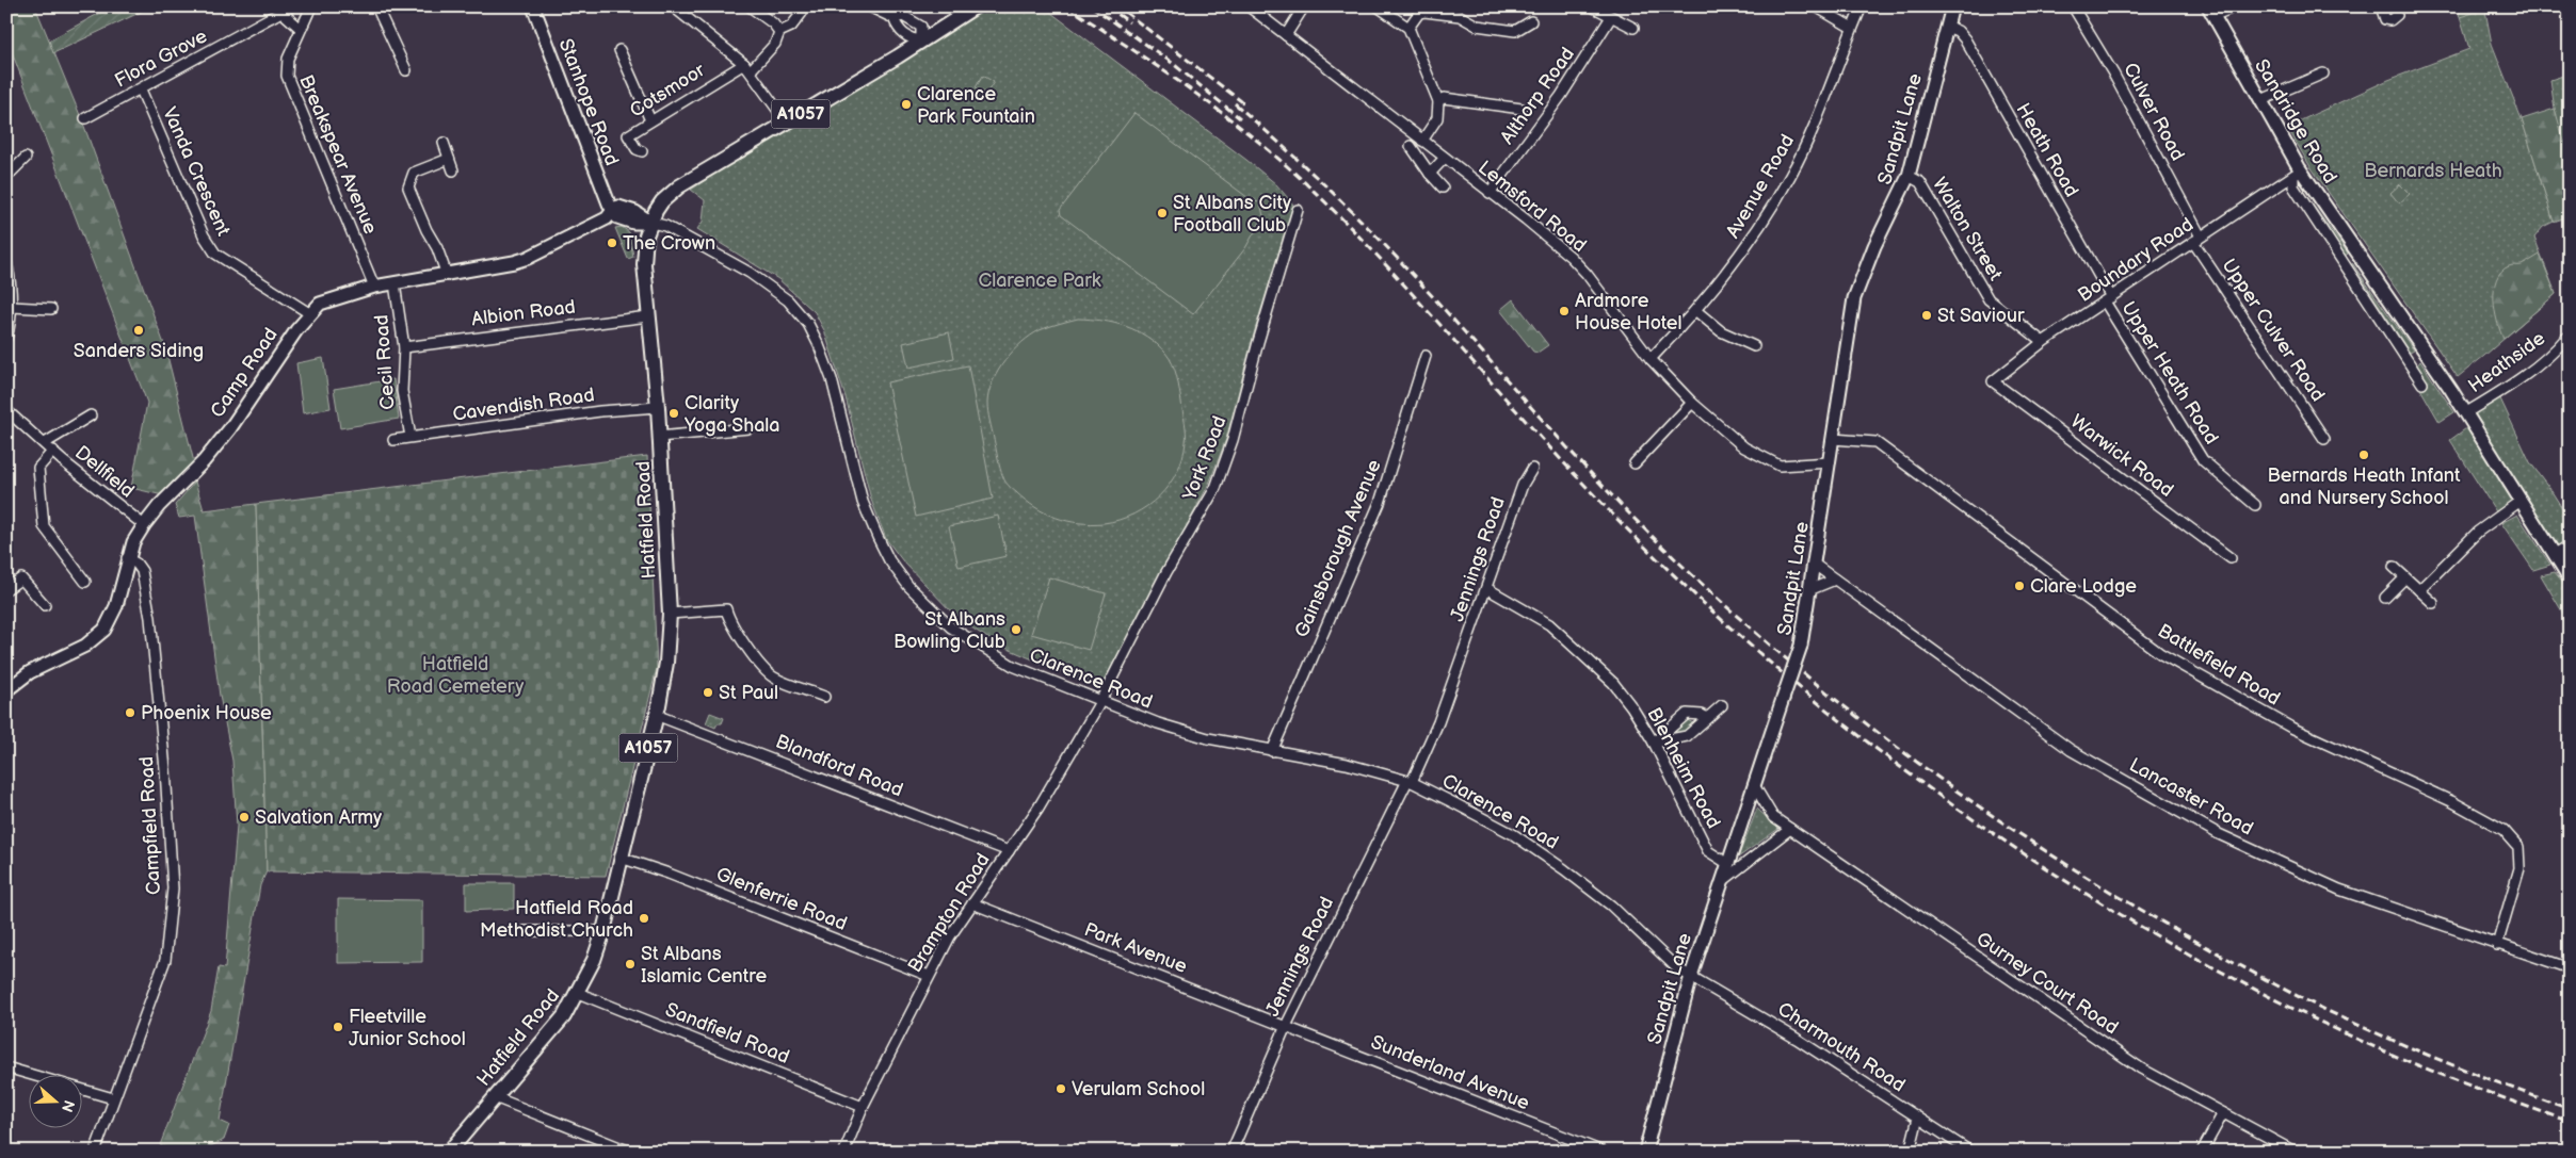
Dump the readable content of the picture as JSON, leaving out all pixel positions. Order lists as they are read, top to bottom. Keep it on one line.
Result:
{"streets":{"main road":["A1057","Hatfield Road"],"street":["Flora Grove","Cotsmoor","Althorp Road","Stanhope Road","Culver Road","Sandridge Road","Sandpit Lane","Heath Road","Breakspear Avenue","Vanda Crescent","Avenue Road","Lemsford Road","Walton Street","Boundary Road","Albion Road","Upper Culver Road","Cecil Road","Heathside","Camp Road","Upper Heath Road","Cavendish Road","Warwick Road","York Road","Dellfield","Gainsborough Avenue","Jennings Road","Battlefield Road","Clarence Road","Blandford Road","Blenheim Road","Lancaster Road","Campfield Road","Glenferrie Road","Brampton Road","Park Avenue","Gurney Court Road","Sandfield Road","Charmouth Road","Sunderland Avenue"]},"crossings":[["Flora Grove","Vanda Crescent"],["Althorp Road","Lemsford Road"],["Stanhope Road","Camp Road"],["Culver Road","Boundary Road"],["Culver Road","Upper Culver Road"],["Sandridge Road","Boundary Road"],["Sandridge Road","Heathside"],["Sandpit Lane","Heath Road"],["Sandpit Lane","Lemsford Road"],["Sandpit Lane","Walton Street"],["Sandpit Lane","Battlefield Road"],["Sandpit Lane","Clarence Road"],["Sandpit Lane","Blenheim Road"],["Sandpit Lane","Lancaster Road"],["Sandpit Lane","Gurney Court Road"],["Sandpit Lane","Charmouth Road"],["Heath Road","Boundary Road"],["Heath Road","Upper Heath Road"],["Breakspear Avenue","Camp Road"],["Vanda Crescent","Camp Road"],["Avenue Road","Lemsford Road"],["Walton Street","Boundary Road"],["Boundary Road","Upper Culver Road"],["Boundary Road","Upper Heath Road"],["Boundary Road","Warwick Road"],["Albion Road","Cecil Road"],["Albion Road","Hatfield Road"],["Cecil Road","Camp Road"],["Cecil Road","Cavendish Road"],["Camp Road","Dellfield"],["Camp Road","Campfield Road"],["Cavendish Road","Hatfield Road"],["York Road","Clarence Road"],["York Road","Brampton Road"],["Hatfield Road","Clarence Road"],["Hatfield Road","Blandford Road"],["Hatfield Road","Glenferrie Road"],["Hatfield Road","Sandfield Road"],["Gainsborough Avenue","Clarence Road"],["Jennings Road","Clarence Road"],["Jennings Road","Blenheim Road"],["Jennings Road","Park Avenue"],["Jennings Road","Sunderland Avenue"],["Battlefield Road","Lancaster Road"],["Clarence Road","Brampton Road"],["Clarence Road","Charmouth Road"],["Blandford Road","Brampton Road"],["Glenferrie Road","Brampton Road"],["Brampton Road","Park Avenue"],["Brampton Road","Sandfield Road"],["Park Avenue","Sunderland Avenue"]],"parks":["Bernards Heath","Clarence Park","Hatfield Road Cemetery"],"places":["Clarence Park Fountain","St Albans City Football Club","The Crown","Ardmore House Hotel","St Saviour","Sanders Siding","Clarity Yoga Shala","Bernards Heath Infant and Nursery School","Clare Lodge","St Albans Bowling Club","St Paul","Phoenix House","Salvation Army","Hatfield Road Methodist Church","St Albans Islamic Centre","Fleetville Junior School","Verulam School"],"north":"right"}
